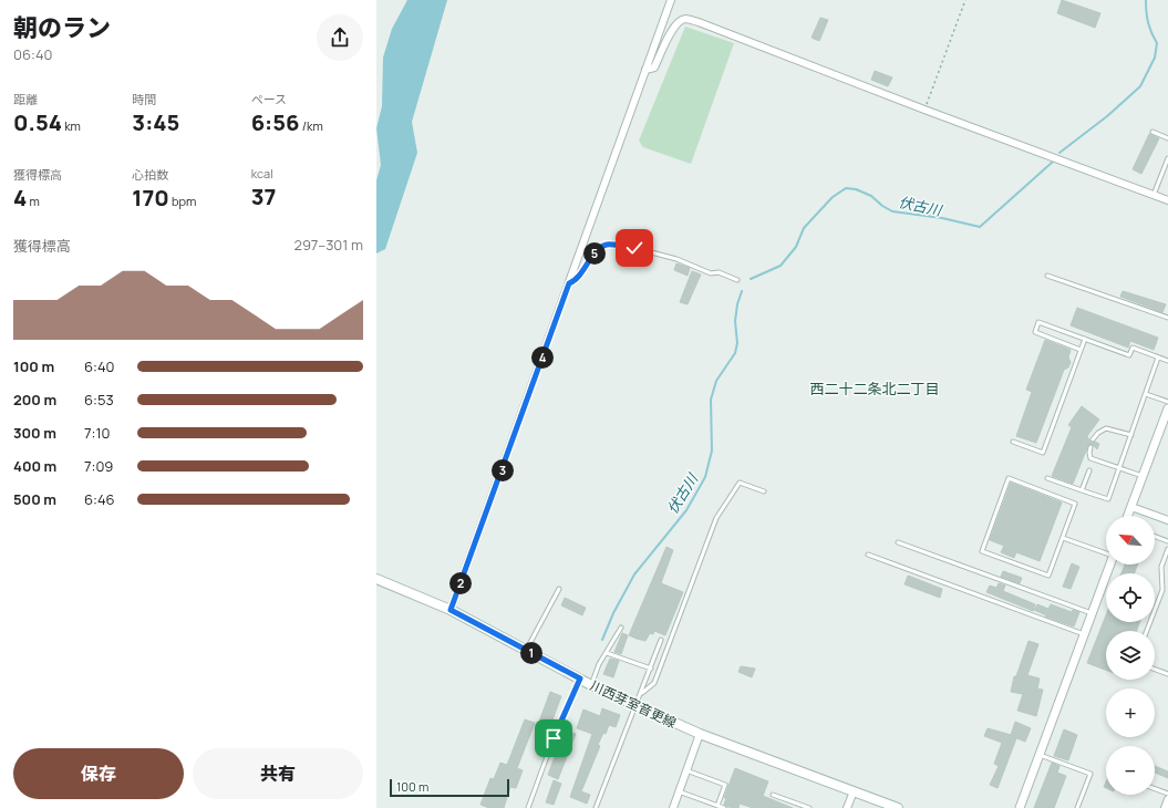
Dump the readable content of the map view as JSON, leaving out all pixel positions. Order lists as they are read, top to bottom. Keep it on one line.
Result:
{"streets":{"main road":["川西芽室音更線"]},"districts":["西二十二条北二丁目"],"water":["伏古川"],"scale_bar":"100 m","north":"top left","page":{"heading":["朝のラン","06:40"],"stats":[["距離","0.54 km"],["時間","3:45"],["ペース","6:56 /km"],["獲得標高","4 m"],["心拍数","170 bpm"],["kcal","37"]],"chart":["獲得標高","297–301 m"],"pins":["5","4","3","2","1"],"list":[{"name":"100 m","note":"6:40"},{"name":"200 m","note":"6:53"},{"name":"300 m","note":"7:10"},{"name":"400 m","note":"7:09"},{"name":"500 m","note":"6:46"}],"map_buttons":["+","−"],"buttons":["保存","共有"],"scale":"100 m"}}
